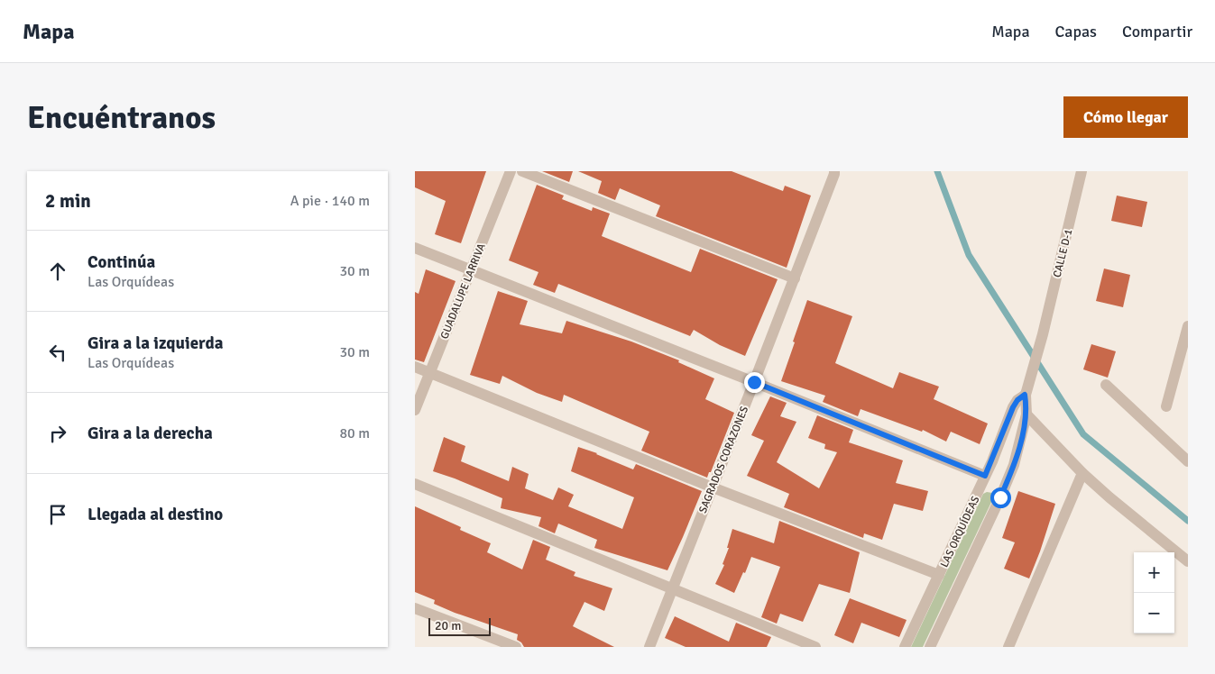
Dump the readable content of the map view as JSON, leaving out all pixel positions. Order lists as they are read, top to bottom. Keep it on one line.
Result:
{"streets":{"street":["CALLE D-1","GUADALUPE LARRIVA","SAGRADOS CORAZONES","LAS ORQUÍDEAS"]},"crossings":[["CALLE D-1","LAS ORQUÍDEAS"]],"scale_bar":"20 m","page":{"header":"Mapa","nav":["Mapa","Capas","Compartir"],"buttons":"Cómo llegar","title":"Encuéntranos","heading":["2 min","A pie · 140 m"],"list":[["Continúa","Las Orquídeas","30 m"],["Gira a la izquierda","Las Orquídeas","30 m"],["Gira a la derecha","80 m"],"Llegada al destino"],"map_buttons":["+","−"],"scale":"20 m"}}
